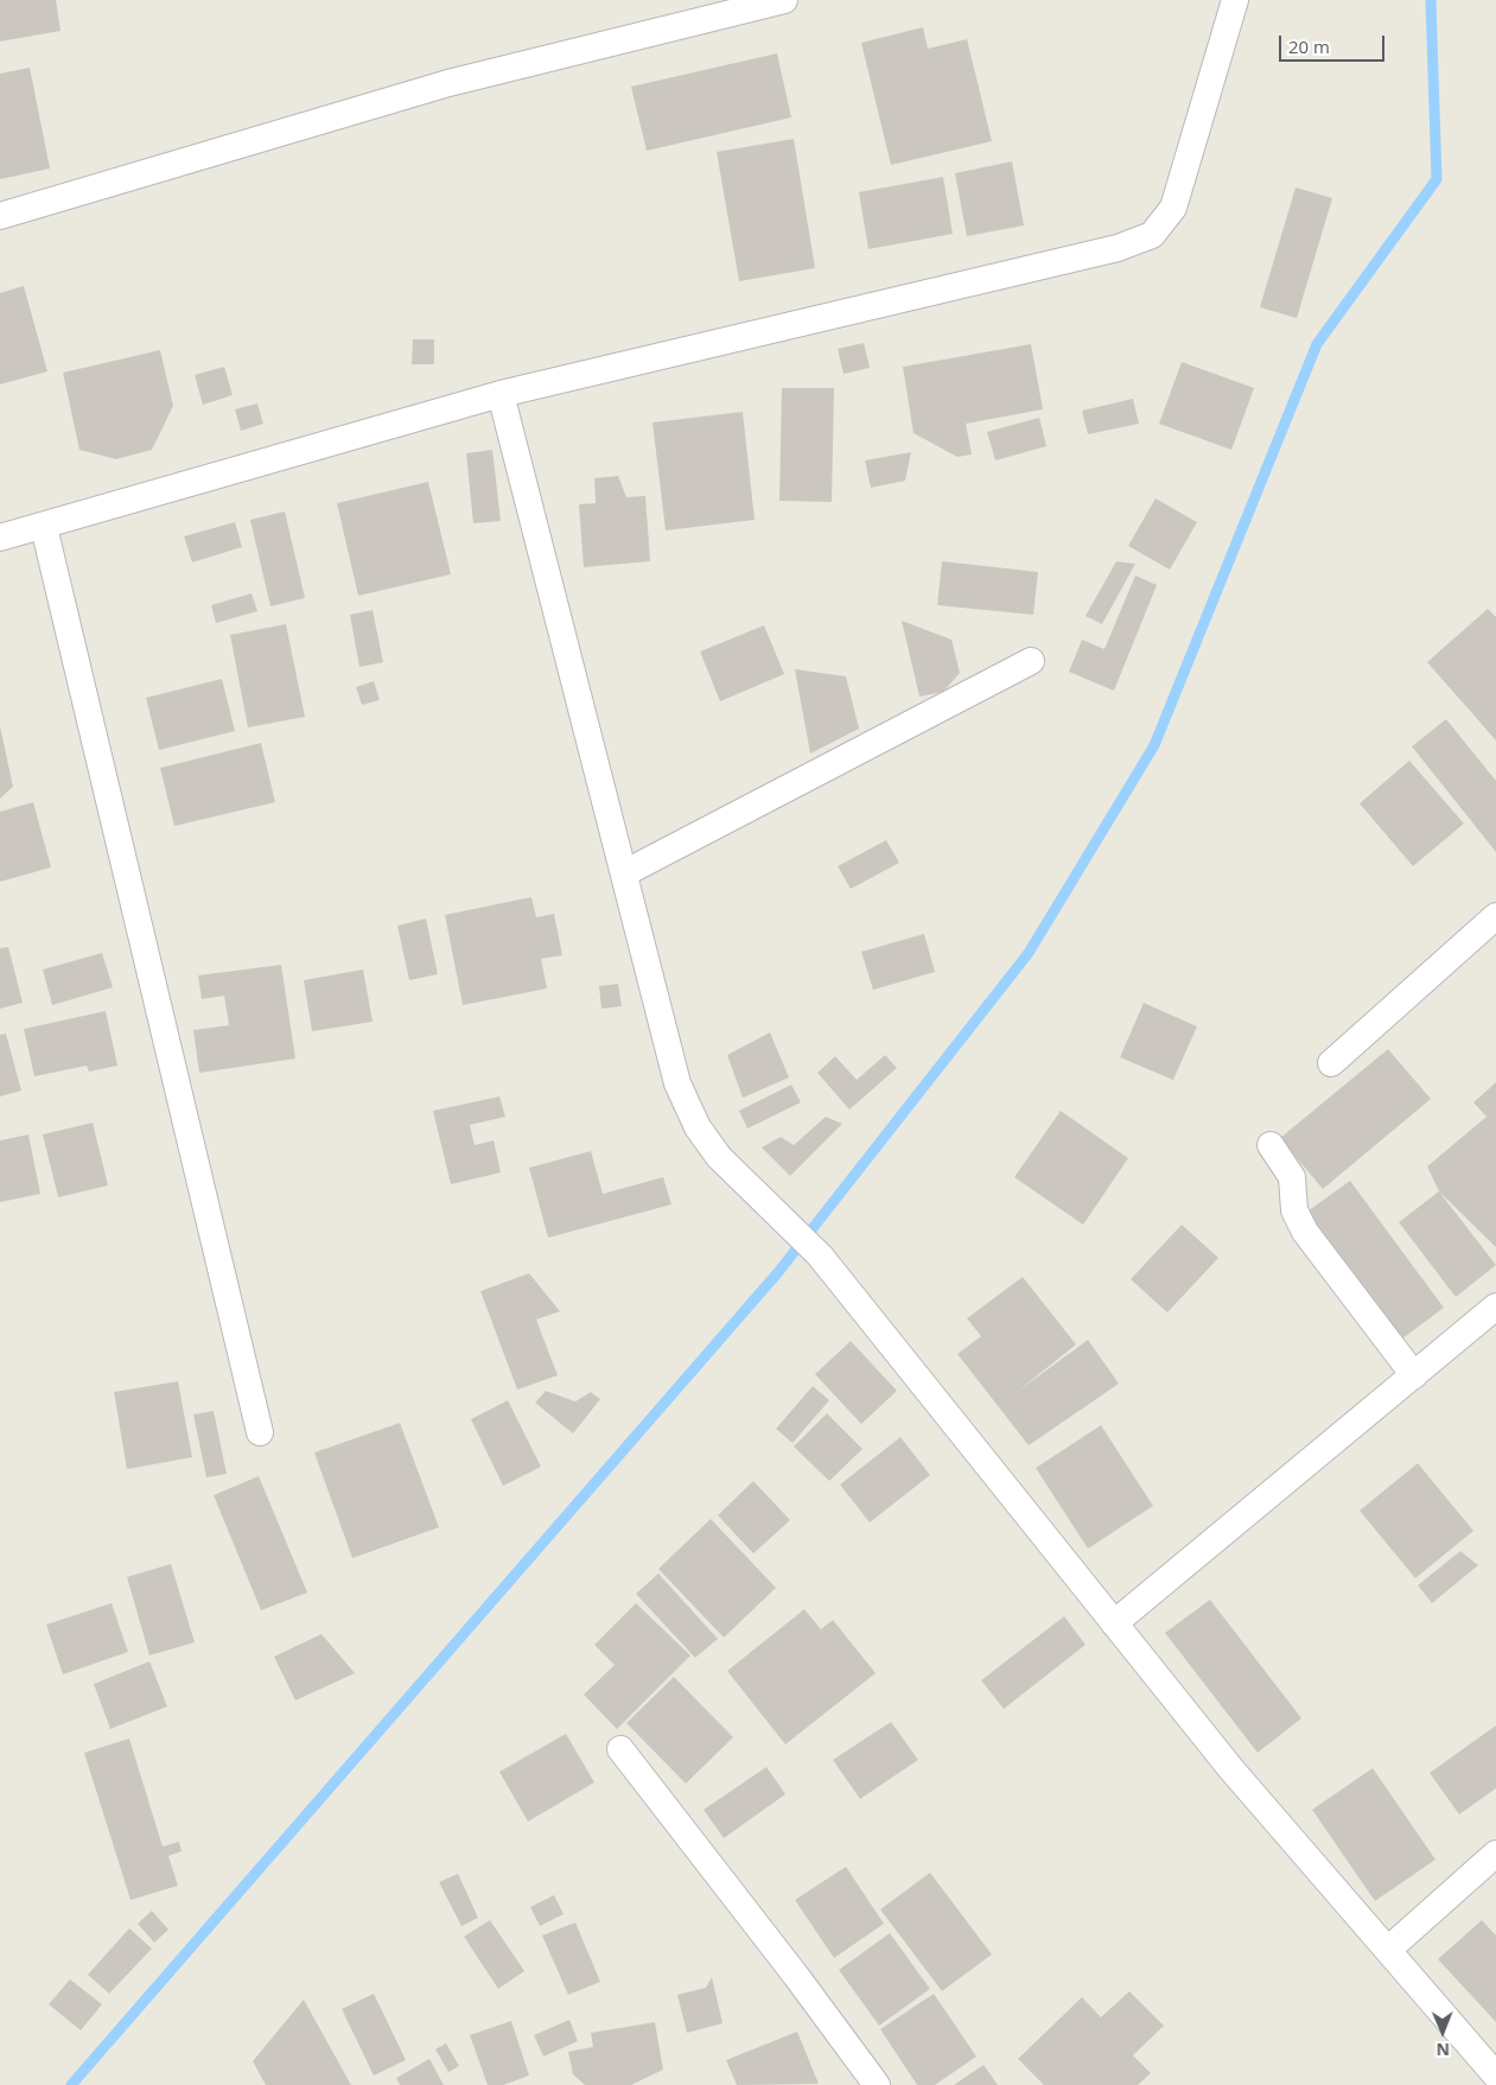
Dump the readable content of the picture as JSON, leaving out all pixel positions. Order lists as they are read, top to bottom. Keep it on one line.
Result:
{"scale_bar":"20 m","north":"bottom"}
